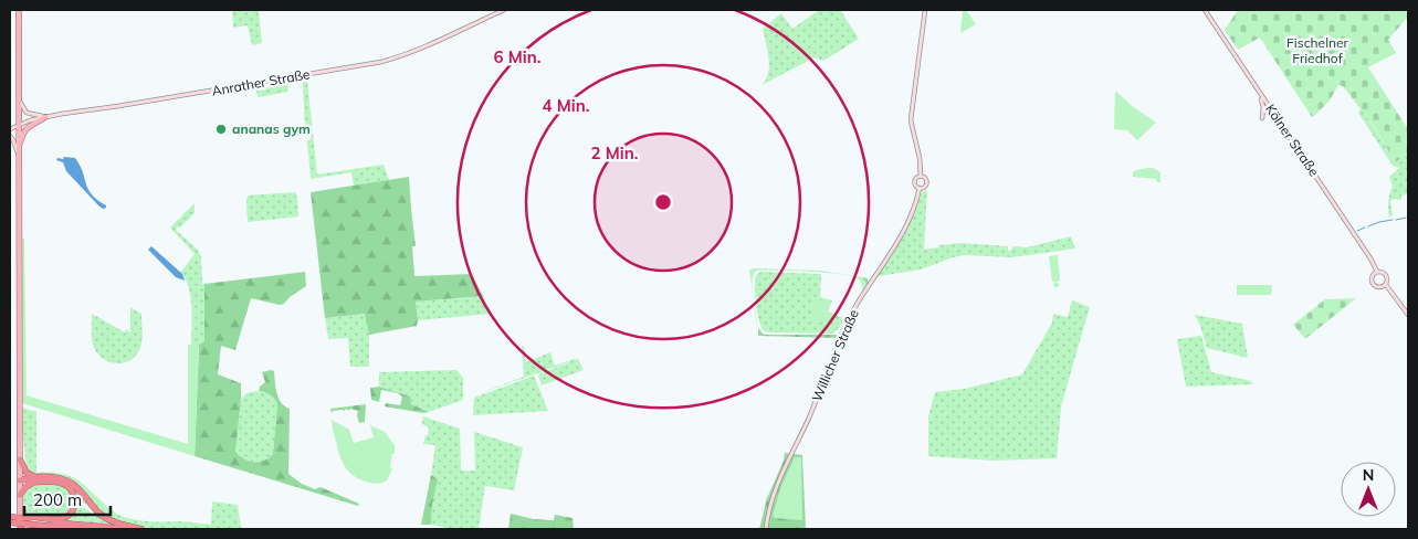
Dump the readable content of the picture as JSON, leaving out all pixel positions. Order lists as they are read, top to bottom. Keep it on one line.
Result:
{"streets":{"main road":["Anrather Straße","Kölner Straße","Willicher Straße"]},"parks":["Fischelner Friedhof"],"places":["ananas gym"],"scale_bar":"200 m","north":"top","rings":["6 Min.","4 Min.","2 Min."]}
